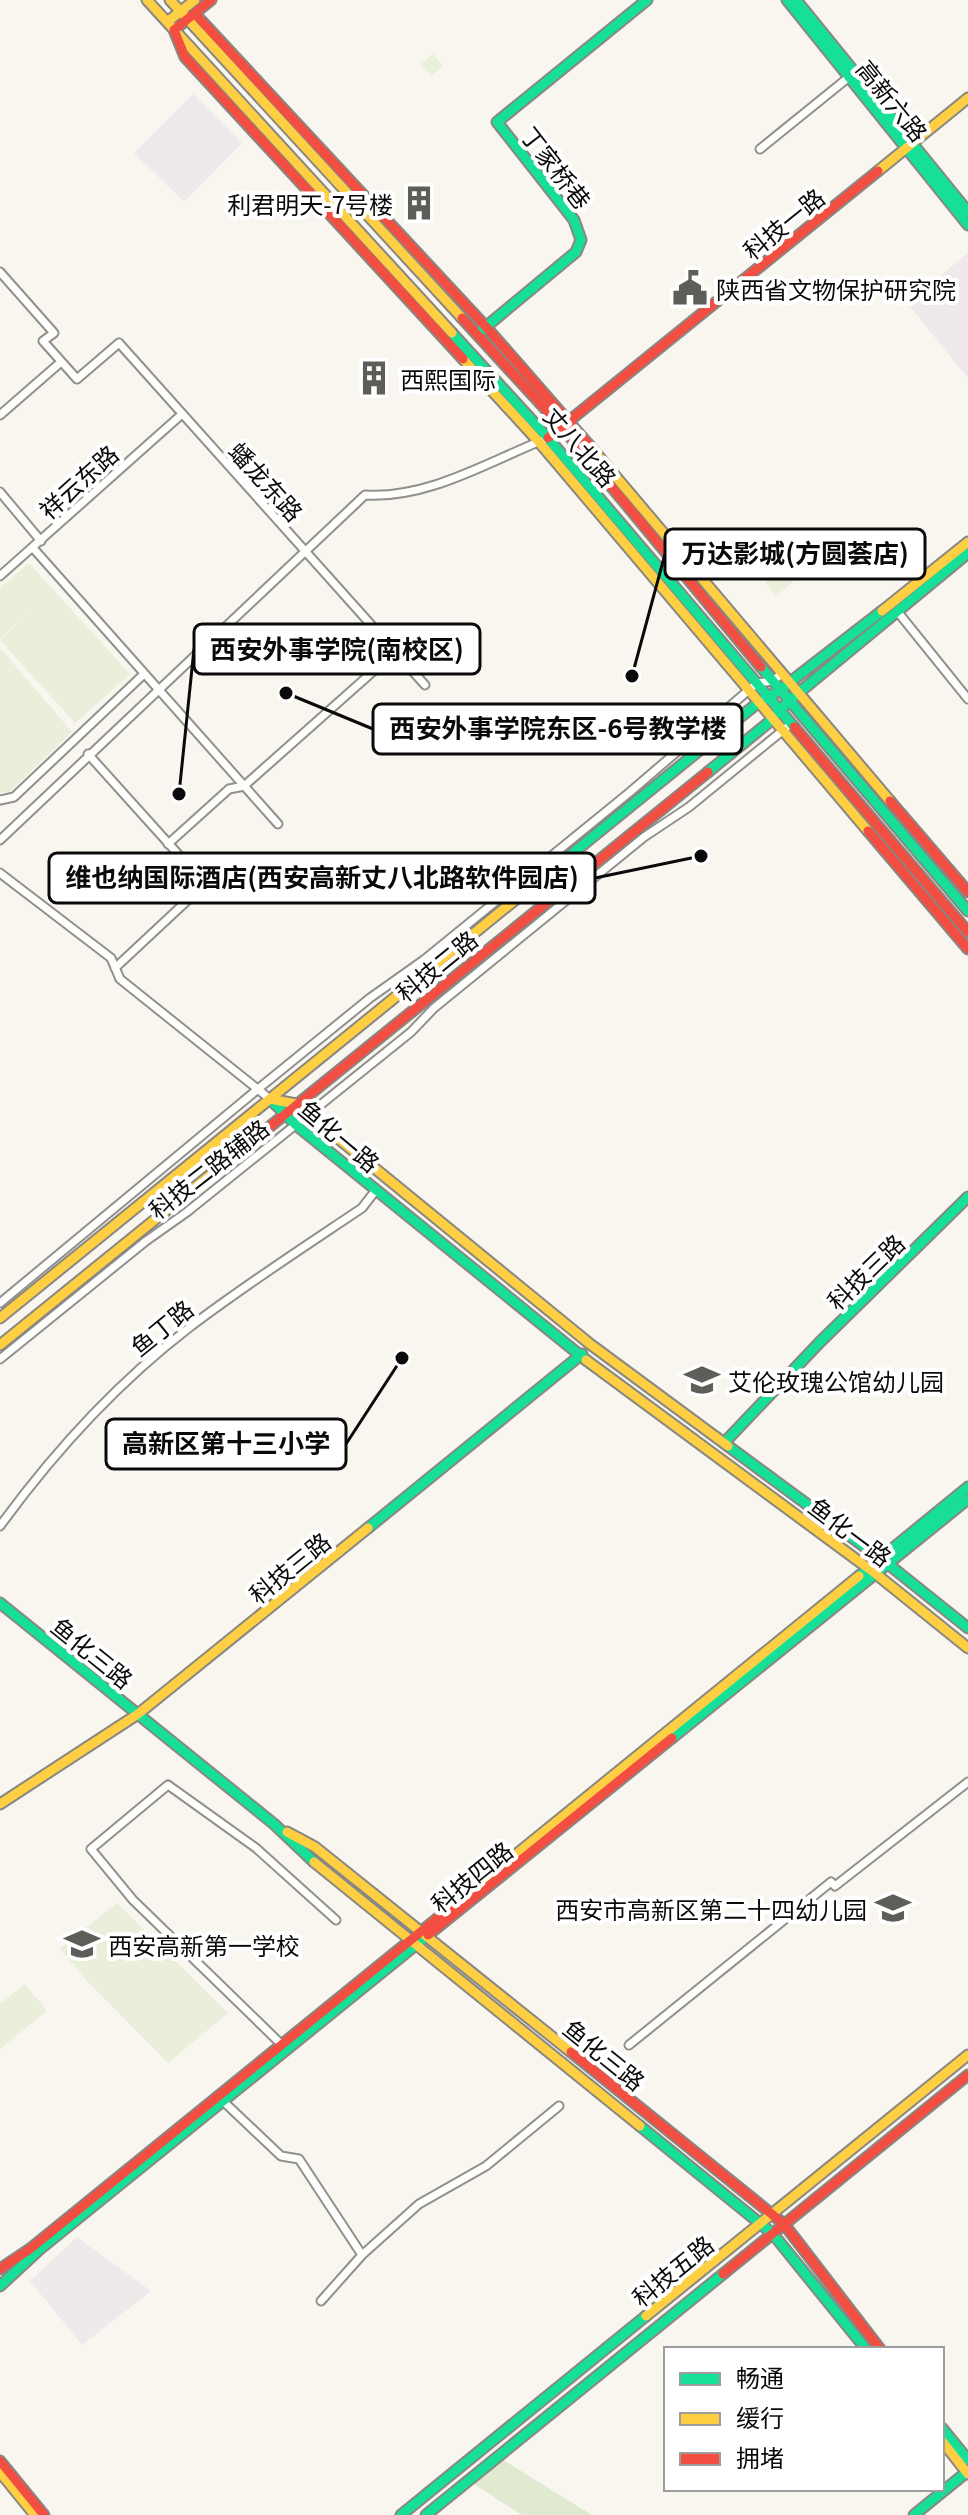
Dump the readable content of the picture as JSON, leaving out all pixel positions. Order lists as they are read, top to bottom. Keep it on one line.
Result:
{"streets":{"street":["高新六路","丁家桥巷","科技一路","丈八北路","祥云东路","蟠龙东路","科技二路","鱼化一路","科技二路辅路","科技三路","鱼丁路","鱼化三路","科技四路","科技五路"]},"crossings":[["高新六路","科技一路"],["丁家桥巷","丈八北路"],["科技一路","丈八北路"],["丈八北路","科技二路"],["丈八北路","科技二路辅路"],["祥云东路","蟠龙东路"],["科技二路","鱼化一路"],["鱼化一路","科技二路辅路"],["鱼化一路","科技三路"],["鱼化一路","鱼丁路"],["鱼化一路","科技四路"],["科技三路","鱼化三路"],["鱼化三路","科技四路"],["鱼化三路","科技五路"]],"places":{"building":["利君明天-7号楼","西熙国际"],"public building":["陕西省文物保护研究院"],"other":["万达影城(方圆荟店)","西安外事学院东区-6号教学楼","西安外事学院(南校区)","维也纳国际酒店(西安高新丈八北路软件园店)","高新区第十三小学"],"school or university":["艾伦玫瑰公馆幼儿园","西安市高新区第二十四幼儿园","西安高新第一学校"]},"legend":["畅通","缓行","拥堵"]}
